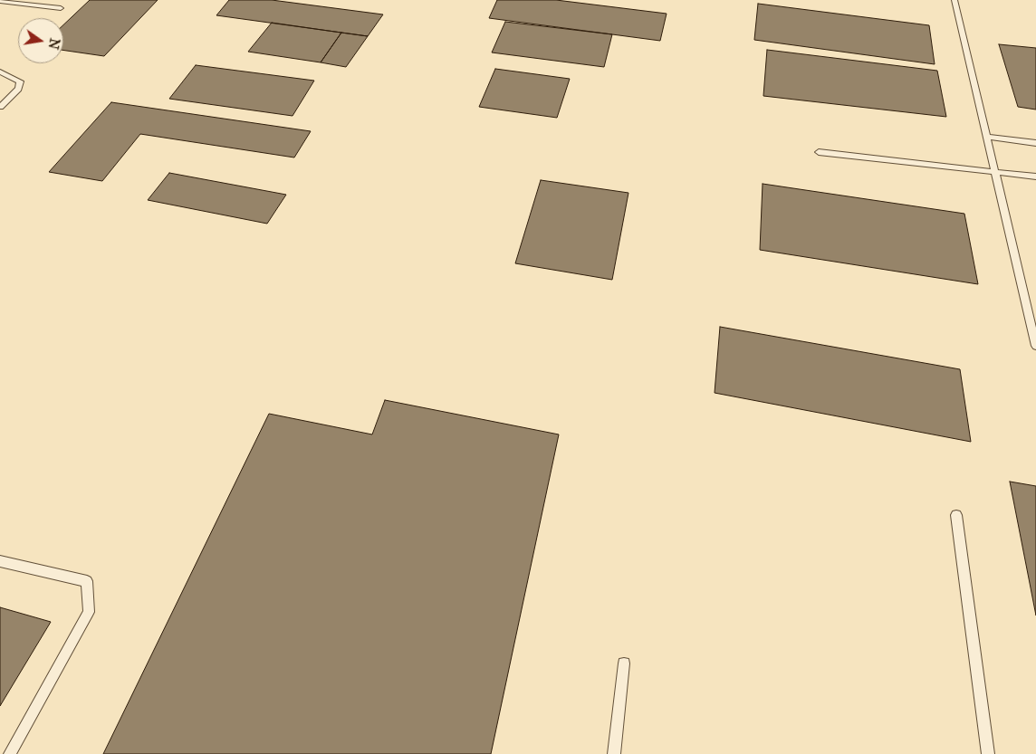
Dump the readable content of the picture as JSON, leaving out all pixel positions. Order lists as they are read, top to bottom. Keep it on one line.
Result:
{"north":"right"}
